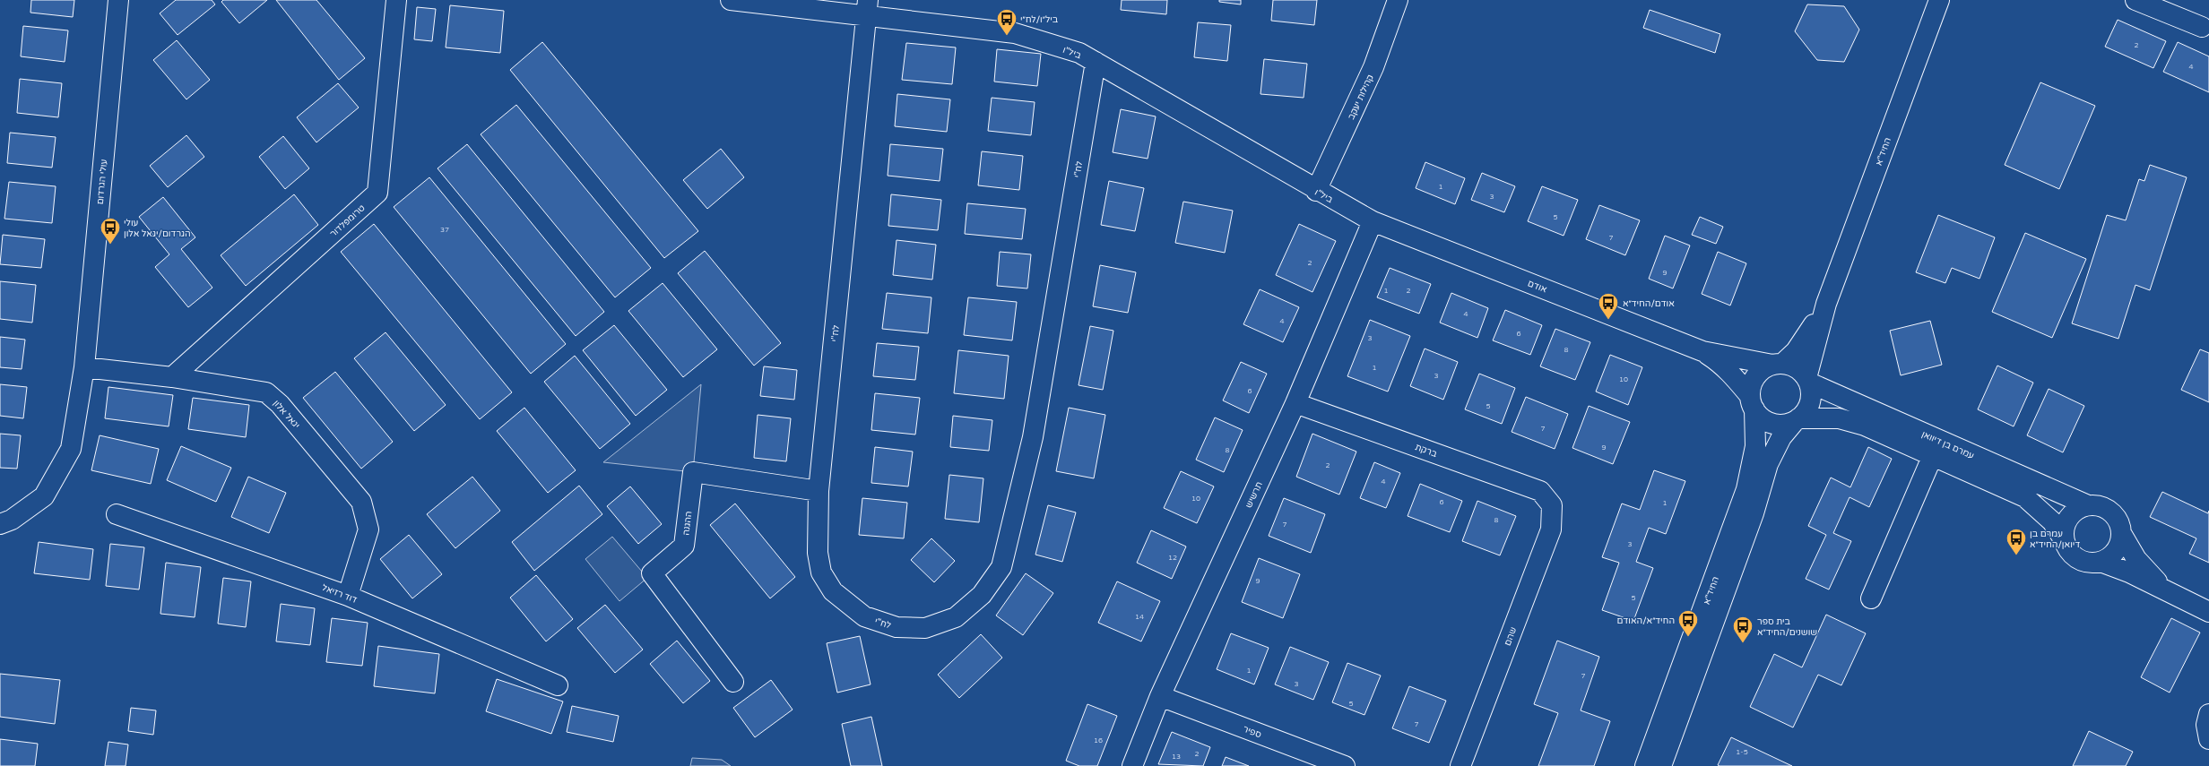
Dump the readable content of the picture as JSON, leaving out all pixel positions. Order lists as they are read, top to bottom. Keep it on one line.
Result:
{"streets":{"street":["ביל\"ו","קהילות יעקב","החיד\"א","לח\"י","עולי הגרדום","טרומפלדור","אודם","יגאל אלון","עמרם בן דיוואן","ברקת","תרשיש","ההגנה","דוד רזיאל","שהם","ספיר"]},"crossings":[["ביל\"ו","קהילות יעקב"],["ביל\"ו","לח\"י"],["ביל\"ו","אודם"],["ביל\"ו","תרשיש"],["החיד\"א","אודם"],["החיד\"א","עמרם בן דיוואן"],["לח\"י","ההגנה"],["עולי הגרדום","יגאל אלון"],["טרומפלדור","יגאל אלון"],["אודם","עמרם בן דיוואן"],["אודם","תרשיש"],["יגאל אלון","דוד רזיאל"],["ברקת","תרשיש"],["ברקת","שהם"],["תרשיש","ספיר"]],"places":{"bus stop":["ביל״ו/לח״י","עולי הגרדום/יגאל אלון","אודם/החיד״א","עמרם בן דיואן/החיד״א","החיד״א/האודם","בית ספר שושנים/החיד״א"]},"house_numbers":["2","4","1","3","5","37","7","2","9","1","2","4","4","6","3","8","1","3","10","6","5","7","9","8","2","4","10","6","1","8","7","3","12","9","5","14","1","7","3","5","7","16","1-5","2","13"]}
